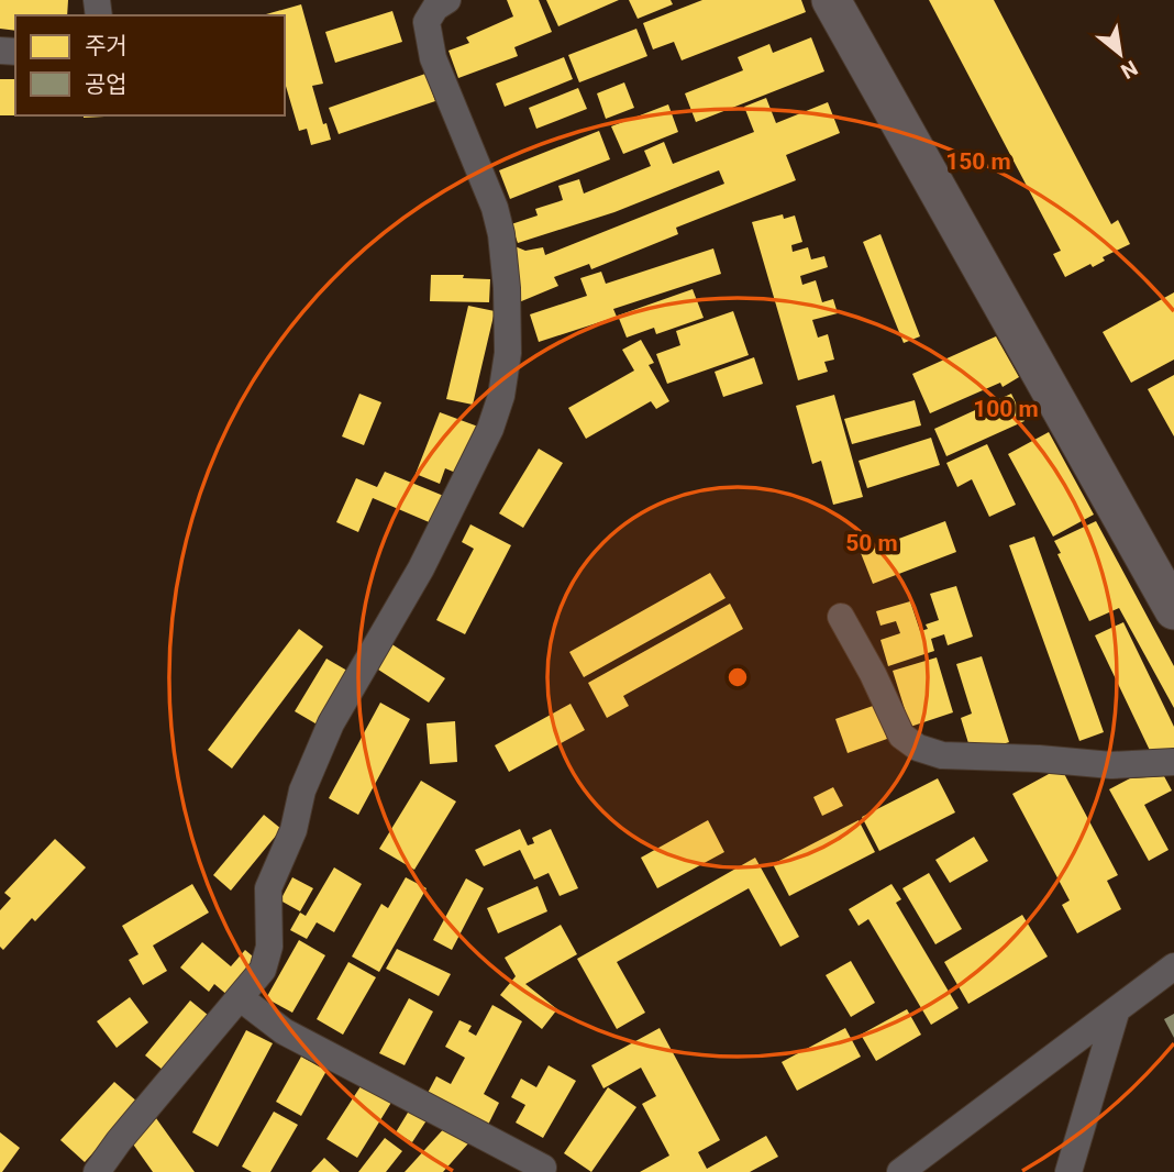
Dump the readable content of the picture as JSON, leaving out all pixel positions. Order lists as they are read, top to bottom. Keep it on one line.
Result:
{"legend":["주거","공업"],"north":"bottom right","rings":["150 m","100 m","50 m"]}
